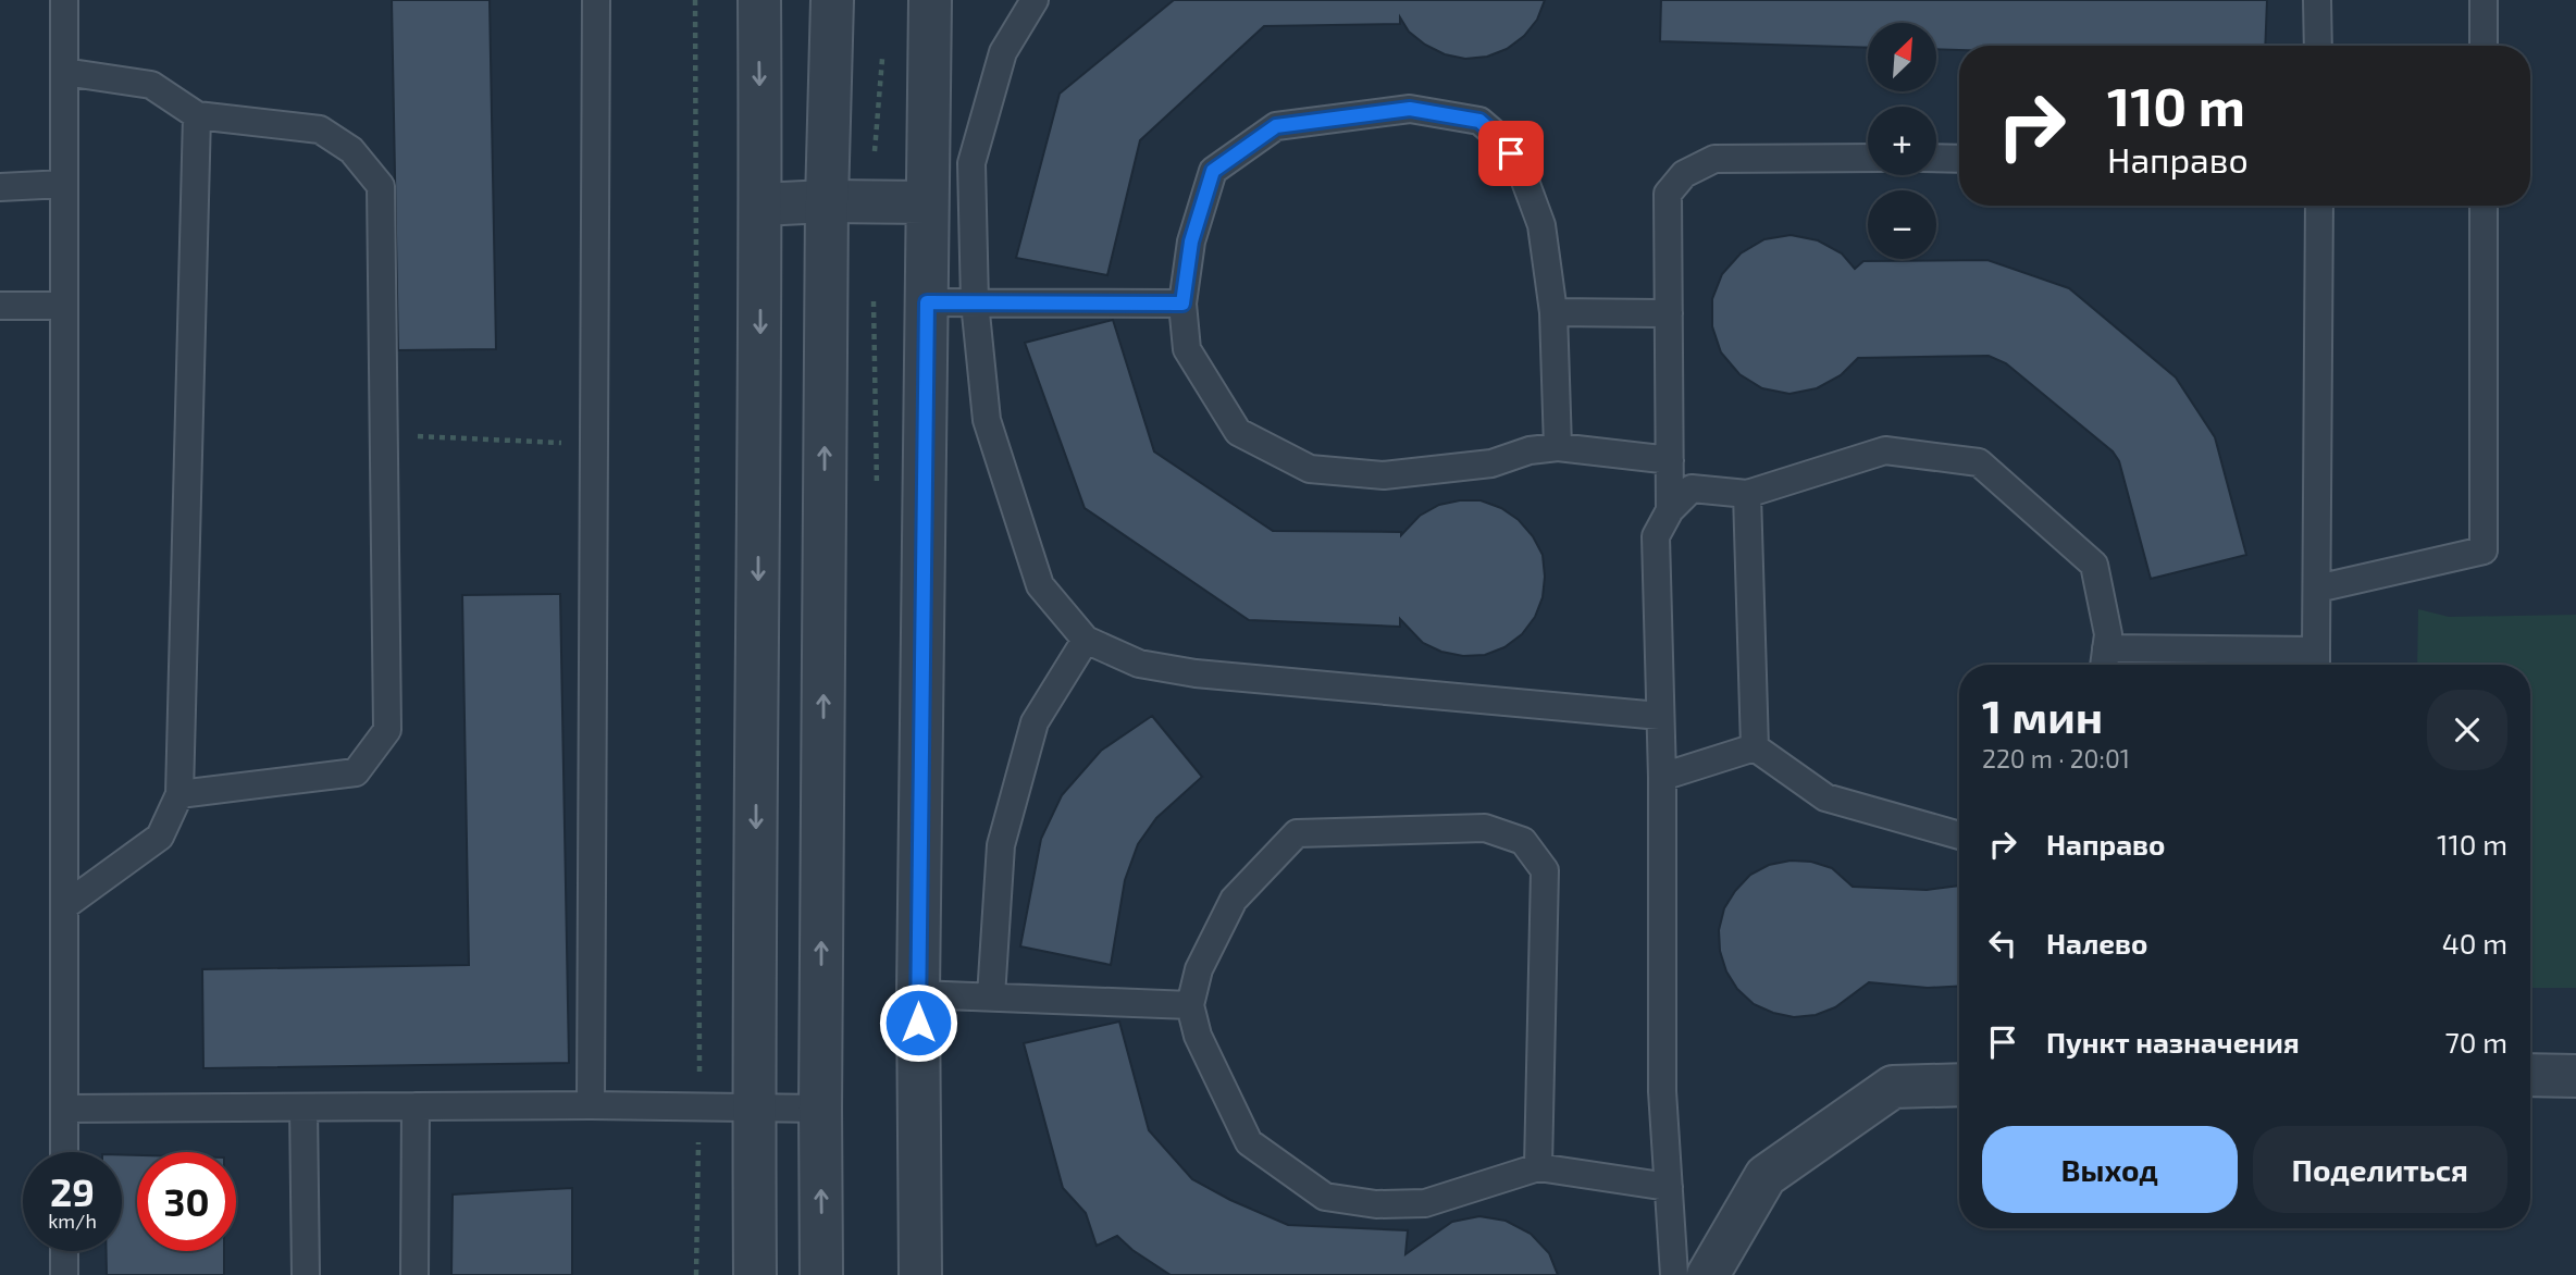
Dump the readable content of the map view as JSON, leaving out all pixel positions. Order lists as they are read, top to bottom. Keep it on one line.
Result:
{"north":"top right","page":{"map_buttons":["+","−"],"turn":["110 m","Направо"],"heading":["1 мин","220 m · 20:01"],"list":[{"name":"Направо","value":"110 m"},{"name":"Налево","value":"40 m"},{"name":"Пункт назначения","value":"70 m"}],"buttons":["Выход","Поделиться"],"speed":"29 km/h","limit":"30"}}
